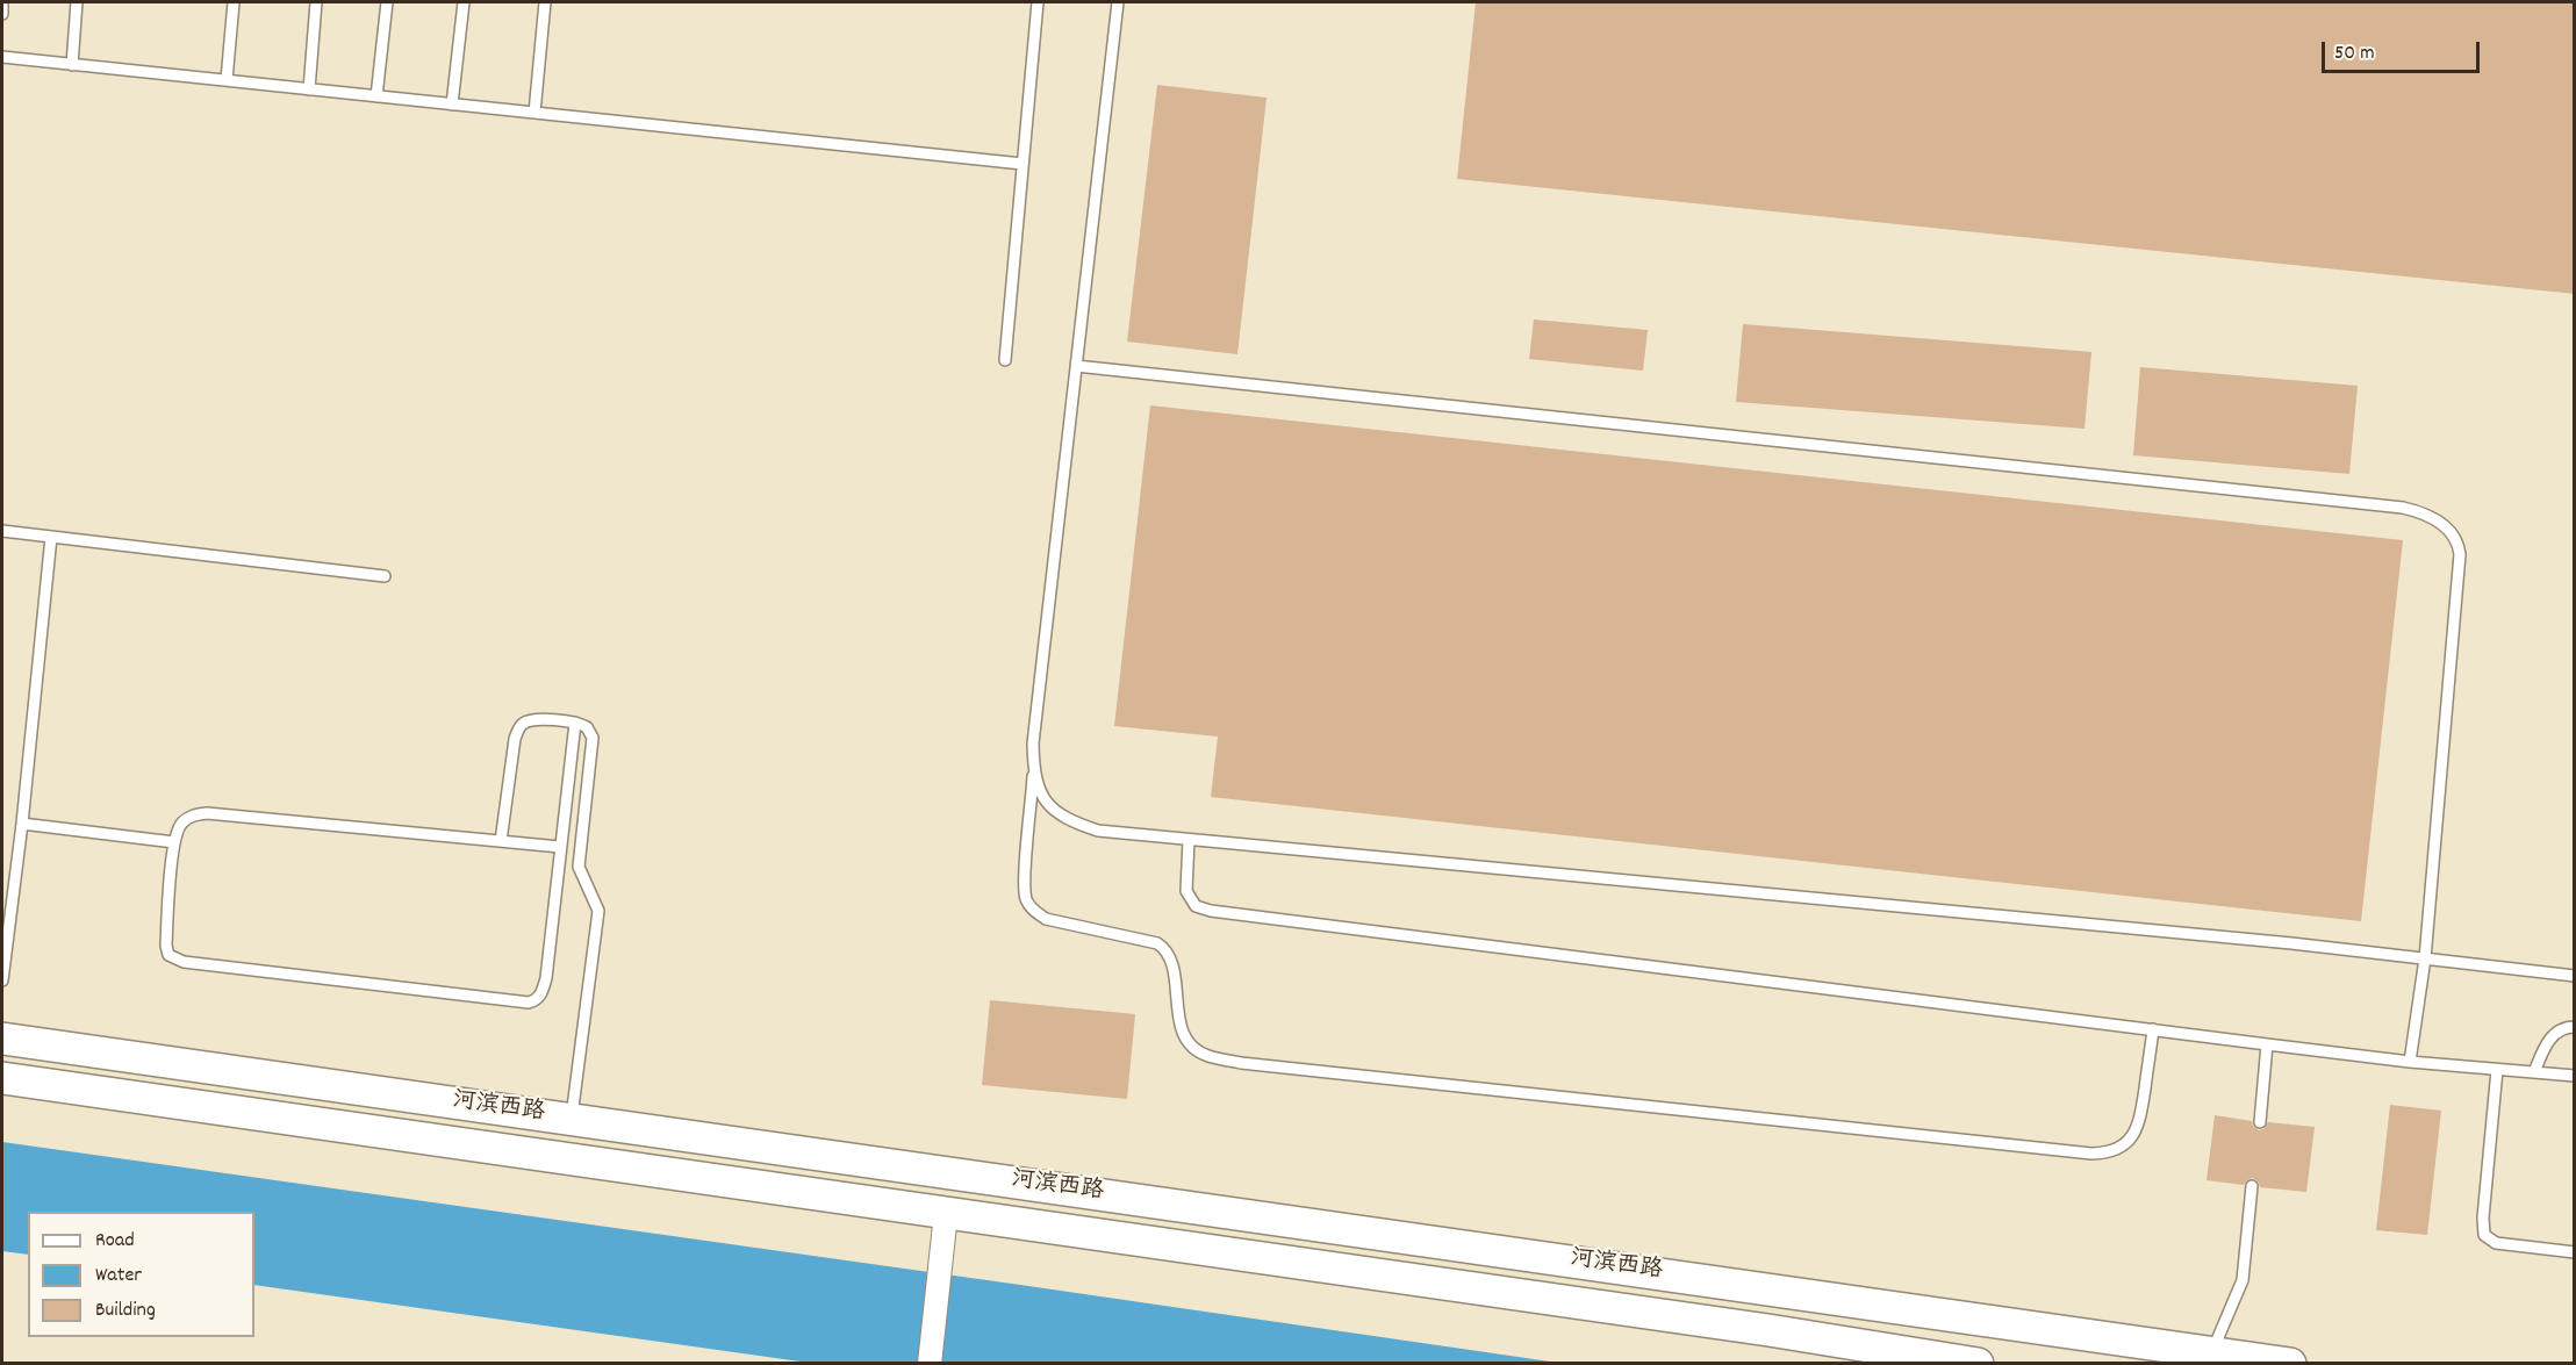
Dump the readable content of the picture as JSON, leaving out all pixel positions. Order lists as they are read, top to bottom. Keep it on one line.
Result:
{"streets":{"street":["河滨西路"]},"legend":["Road","Water","Building"],"scale_bar":"50 m"}
